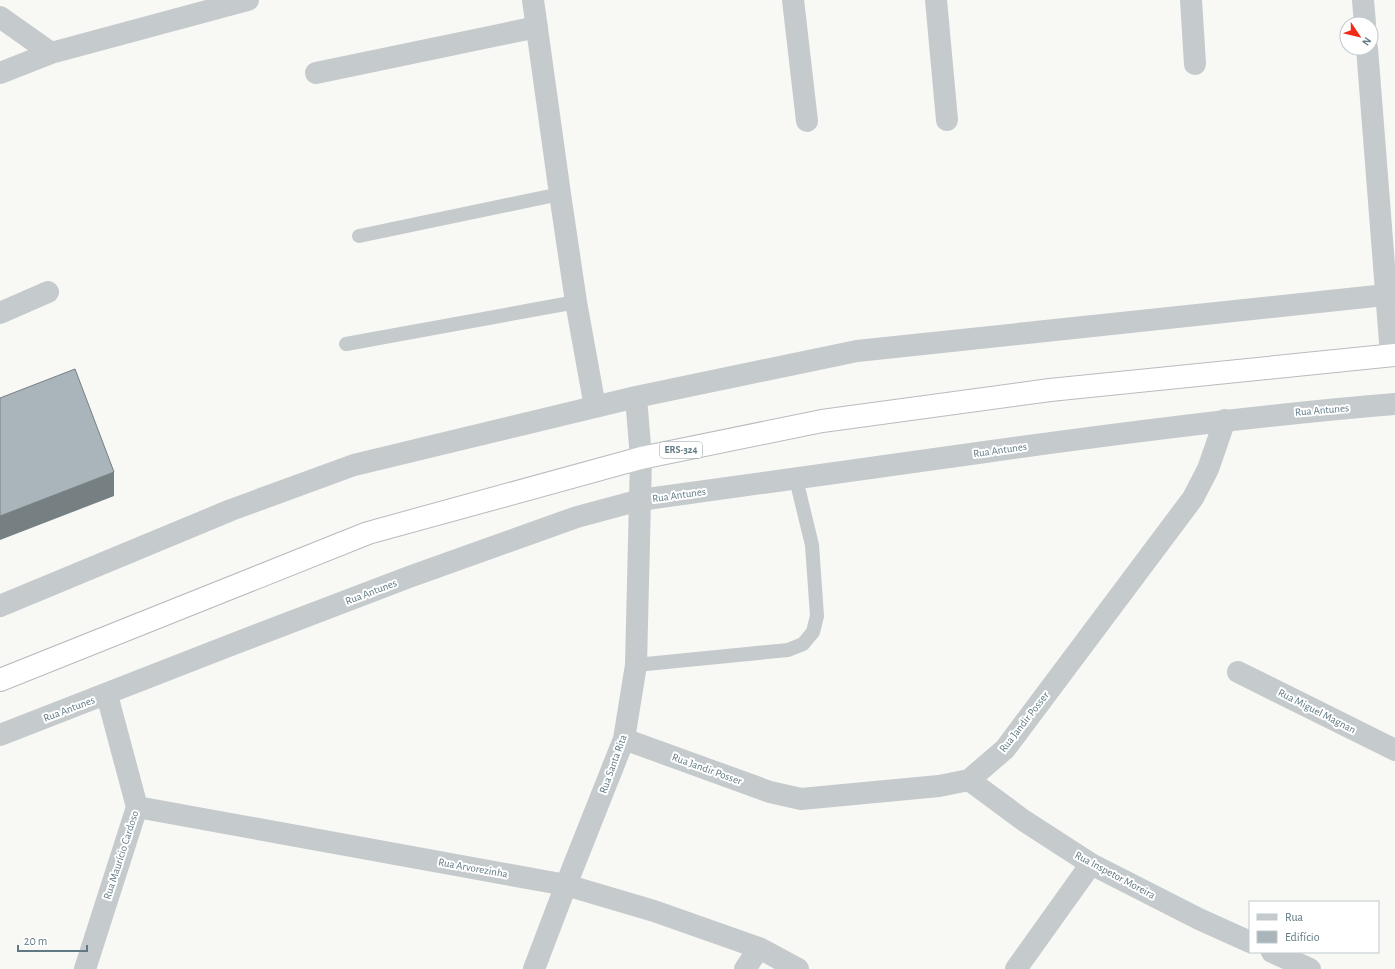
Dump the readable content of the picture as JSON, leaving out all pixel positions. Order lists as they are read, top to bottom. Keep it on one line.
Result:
{"streets":{"highway":["ERS-324"],"street":["Rua Antunes","Rua Miguel Magnan","Rua Jandir Posser","Rua Santa Rita","Rua Maurício Cardoso","Rua Arvorezinha","Rua Inspetor Moreira"]},"crossings":[["Rua Antunes","Rua Jandir Posser"],["Rua Antunes","Rua Santa Rita"],["Rua Antunes","Rua Maurício Cardoso"],["ERS-324","Rua Santa Rita"],["Rua Jandir Posser","Rua Santa Rita"],["Rua Jandir Posser","Rua Inspetor Moreira"],["Rua Santa Rita","Rua Arvorezinha"],["Rua Maurício Cardoso","Rua Arvorezinha"]],"legend":["Rua","Edifício"],"scale_bar":"20 m","north":"bottom right"}
